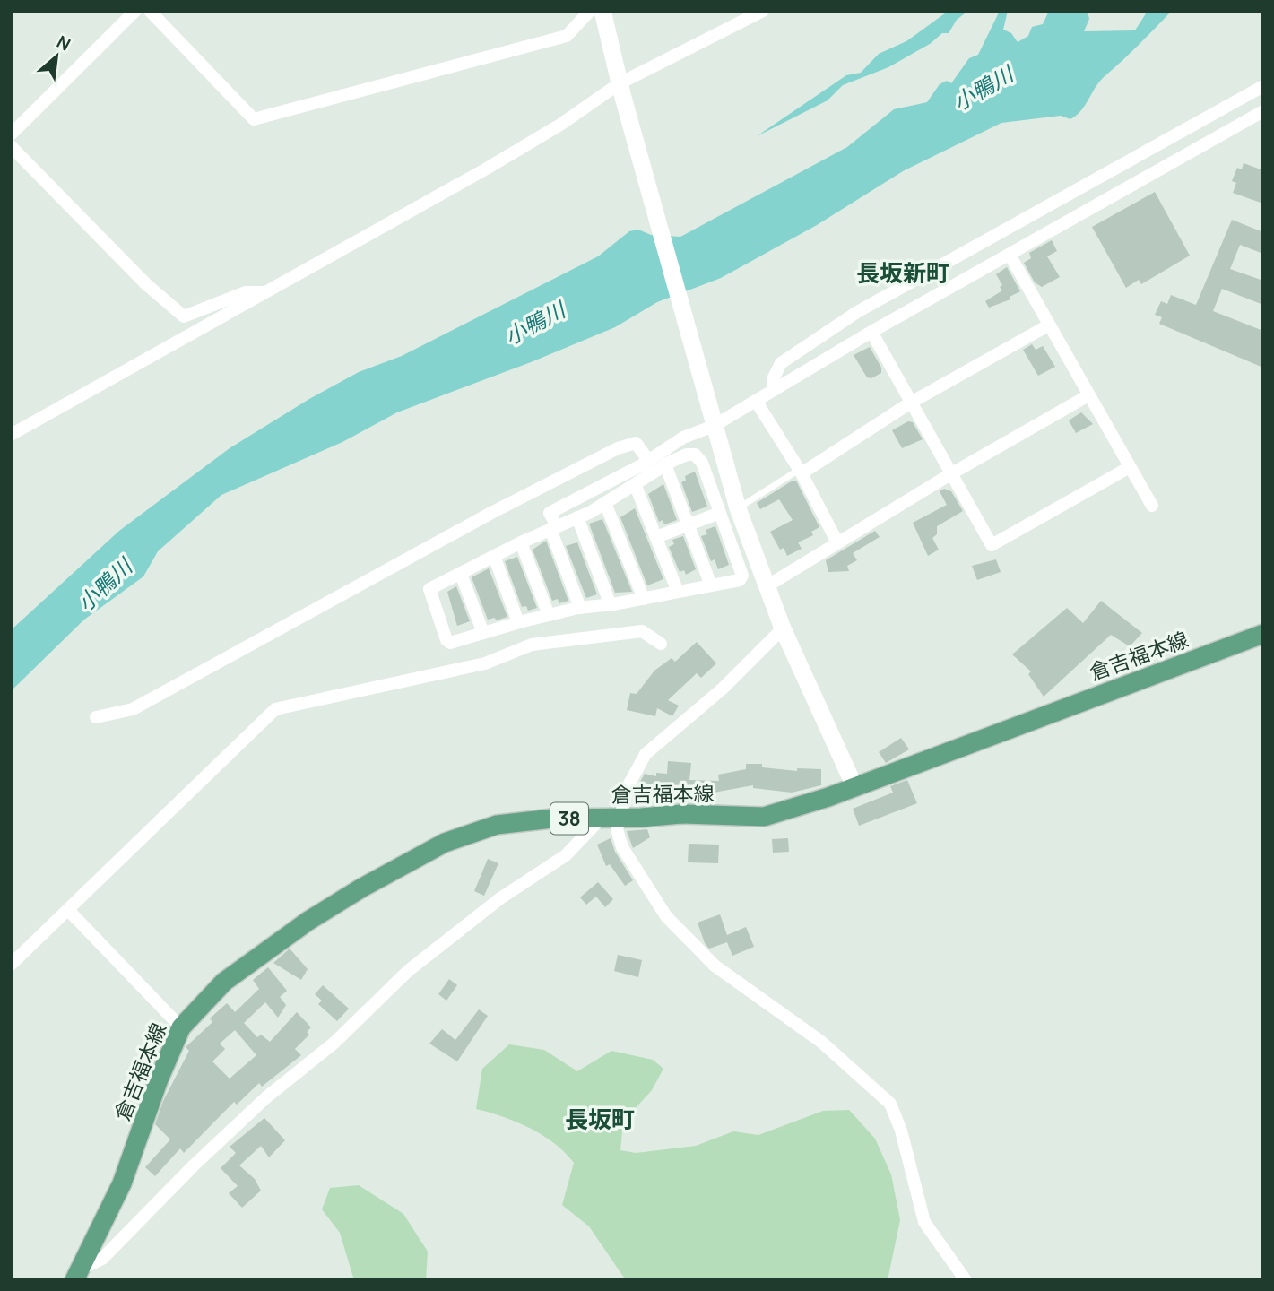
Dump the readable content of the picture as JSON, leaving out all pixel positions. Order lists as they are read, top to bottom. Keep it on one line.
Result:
{"streets":{"main road":["倉吉福本線","38"]},"districts":["長坂新町","長坂町"],"water":["小鴨川"],"north":"top right"}
